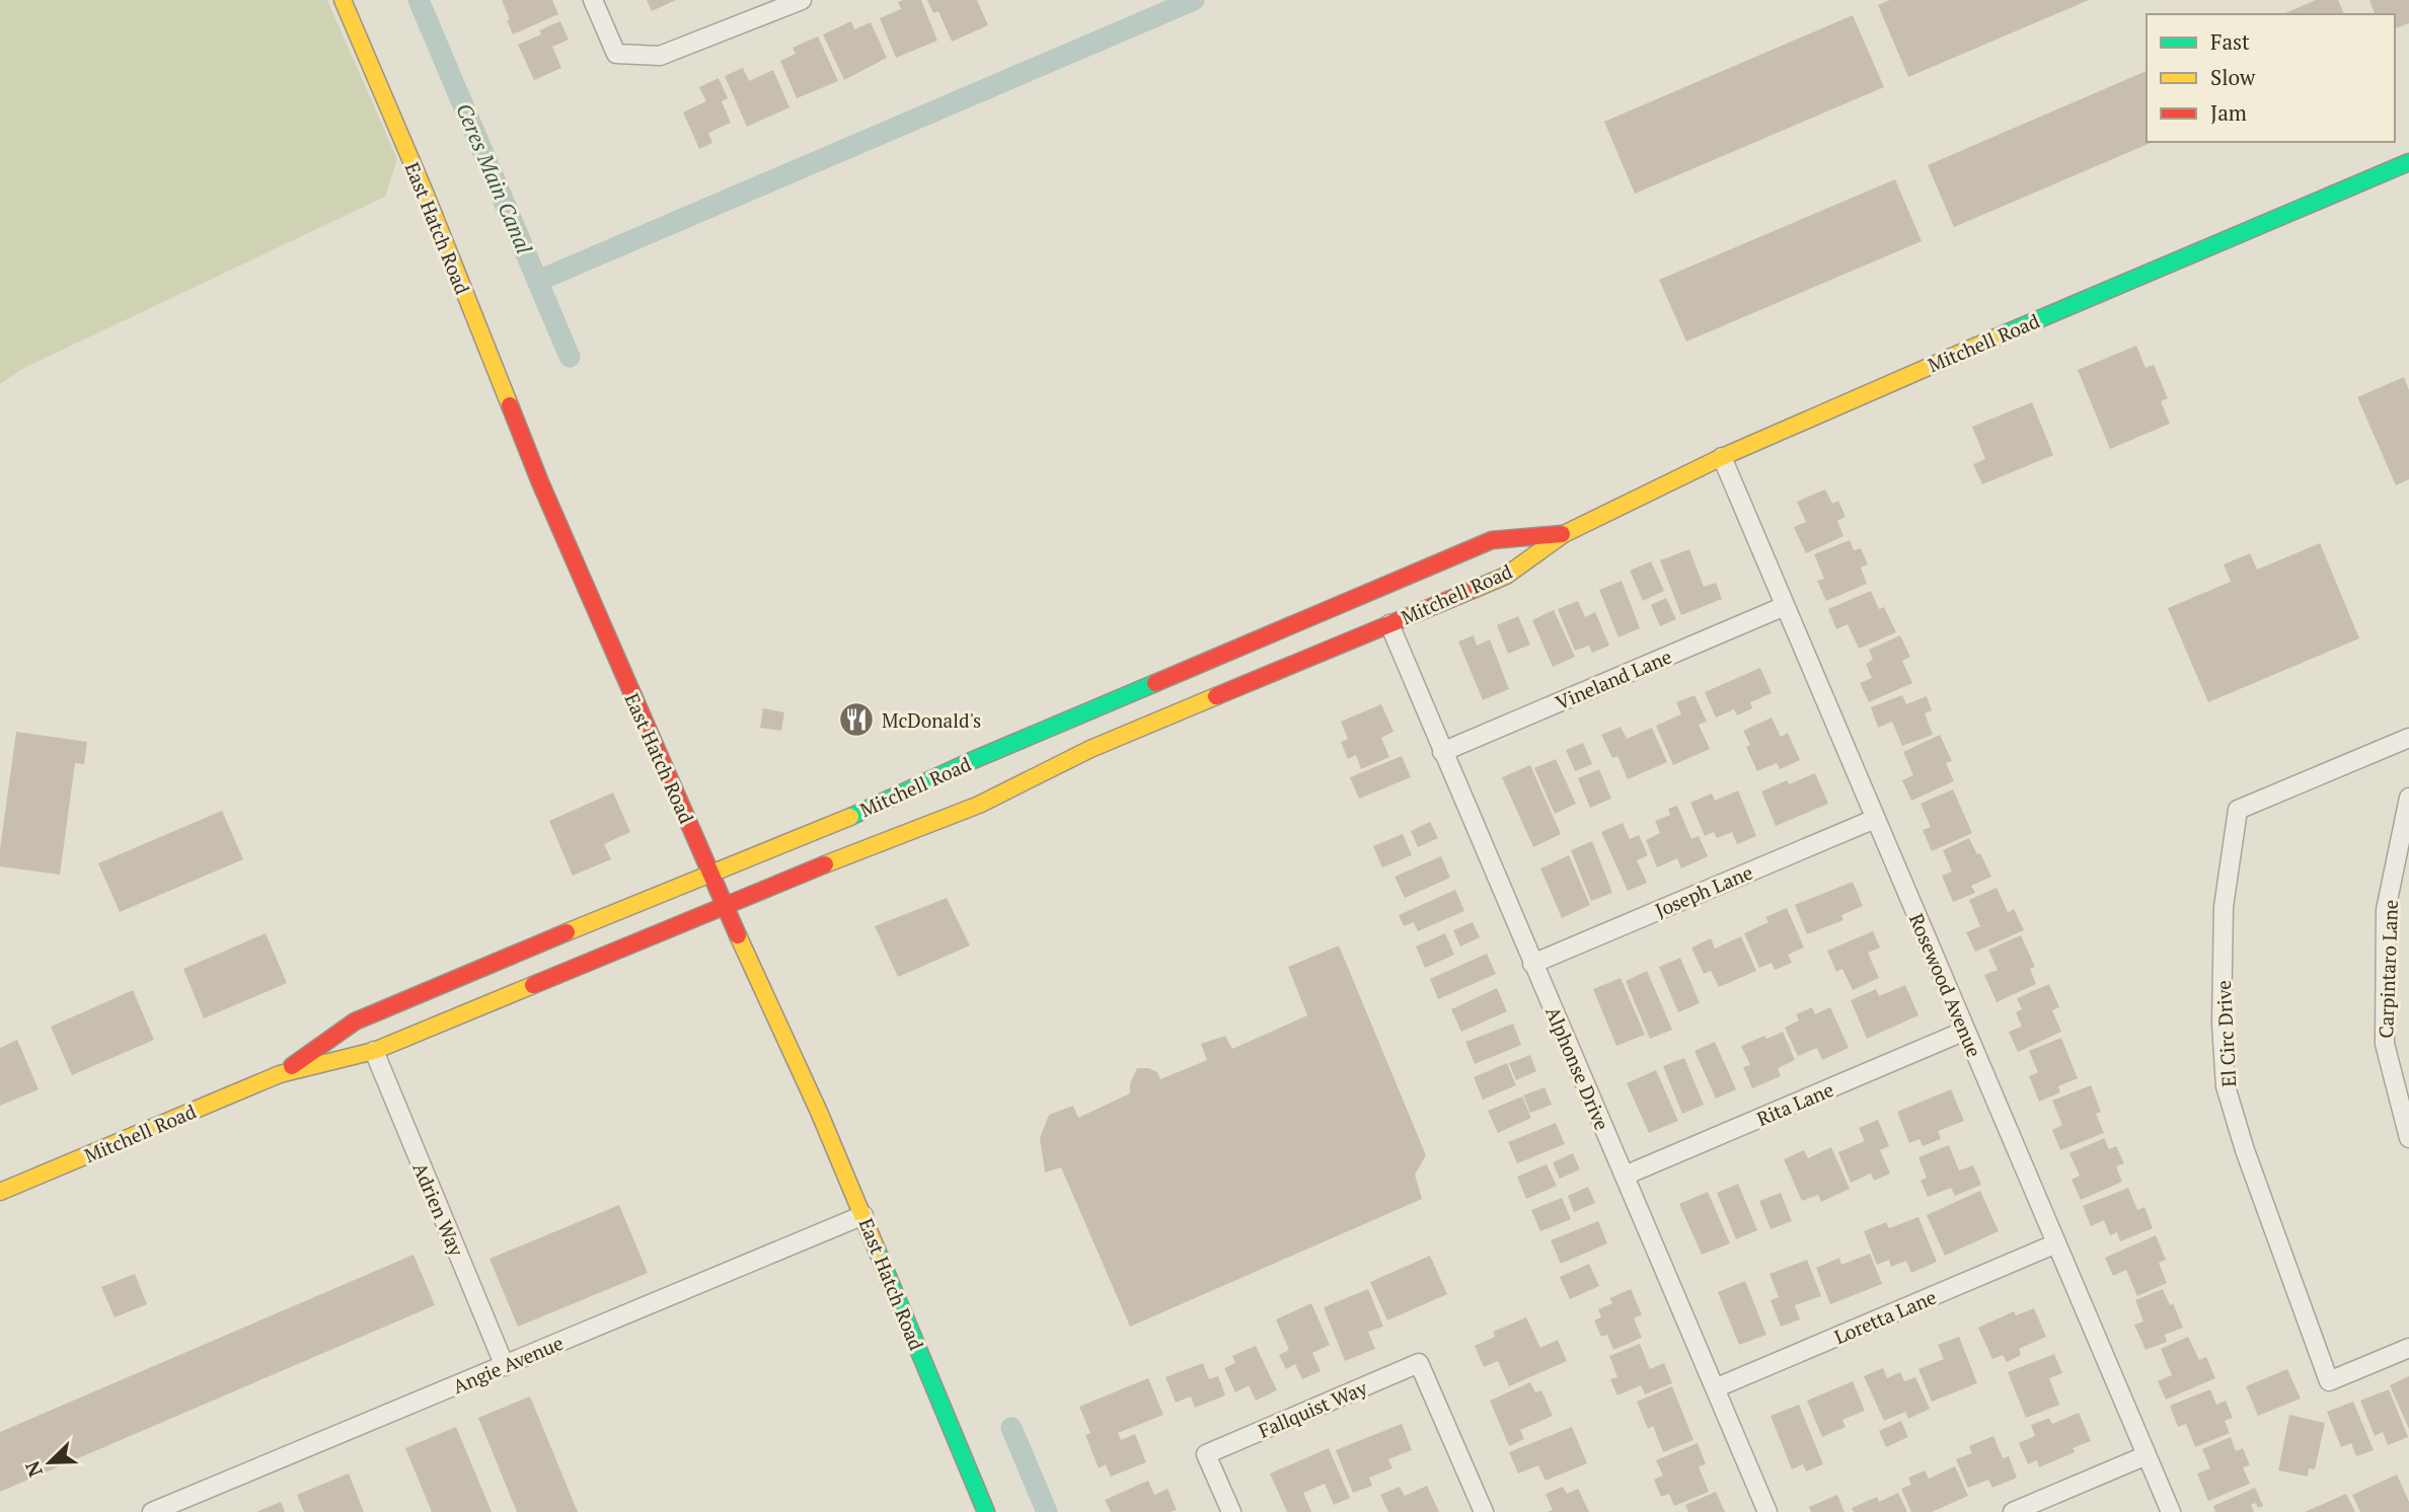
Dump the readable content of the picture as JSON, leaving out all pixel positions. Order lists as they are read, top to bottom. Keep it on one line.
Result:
{"streets":{"main road":["East Hatch Road","Mitchell Road"],"street":["Vineland Lane","Joseph Lane","Carpintaro Lane","Rosewood Avenue","El Circ Drive","Alphonse Drive","Rita Lane","Adrien Way","Loretta Lane","Angie Avenue","Fallquist Way"]},"crossings":[["East Hatch Road","Mitchell Road"],["East Hatch Road","Angie Avenue"],["Mitchell Road","Rosewood Avenue"],["Mitchell Road","Alphonse Drive"],["Mitchell Road","Adrien Way"],["Vineland Lane","Rosewood Avenue"],["Vineland Lane","Alphonse Drive"],["Joseph Lane","Rosewood Avenue"],["Joseph Lane","Alphonse Drive"],["Rosewood Avenue","Rita Lane"],["Rosewood Avenue","Loretta Lane"],["Alphonse Drive","Rita Lane"],["Alphonse Drive","Loretta Lane"],["Adrien Way","Angie Avenue"]],"water":["Ceres Main Canal"],"places":{"restaurant":["McDonald's"]},"legend":["Fast","Slow","Jam"],"north":"bottom left"}
